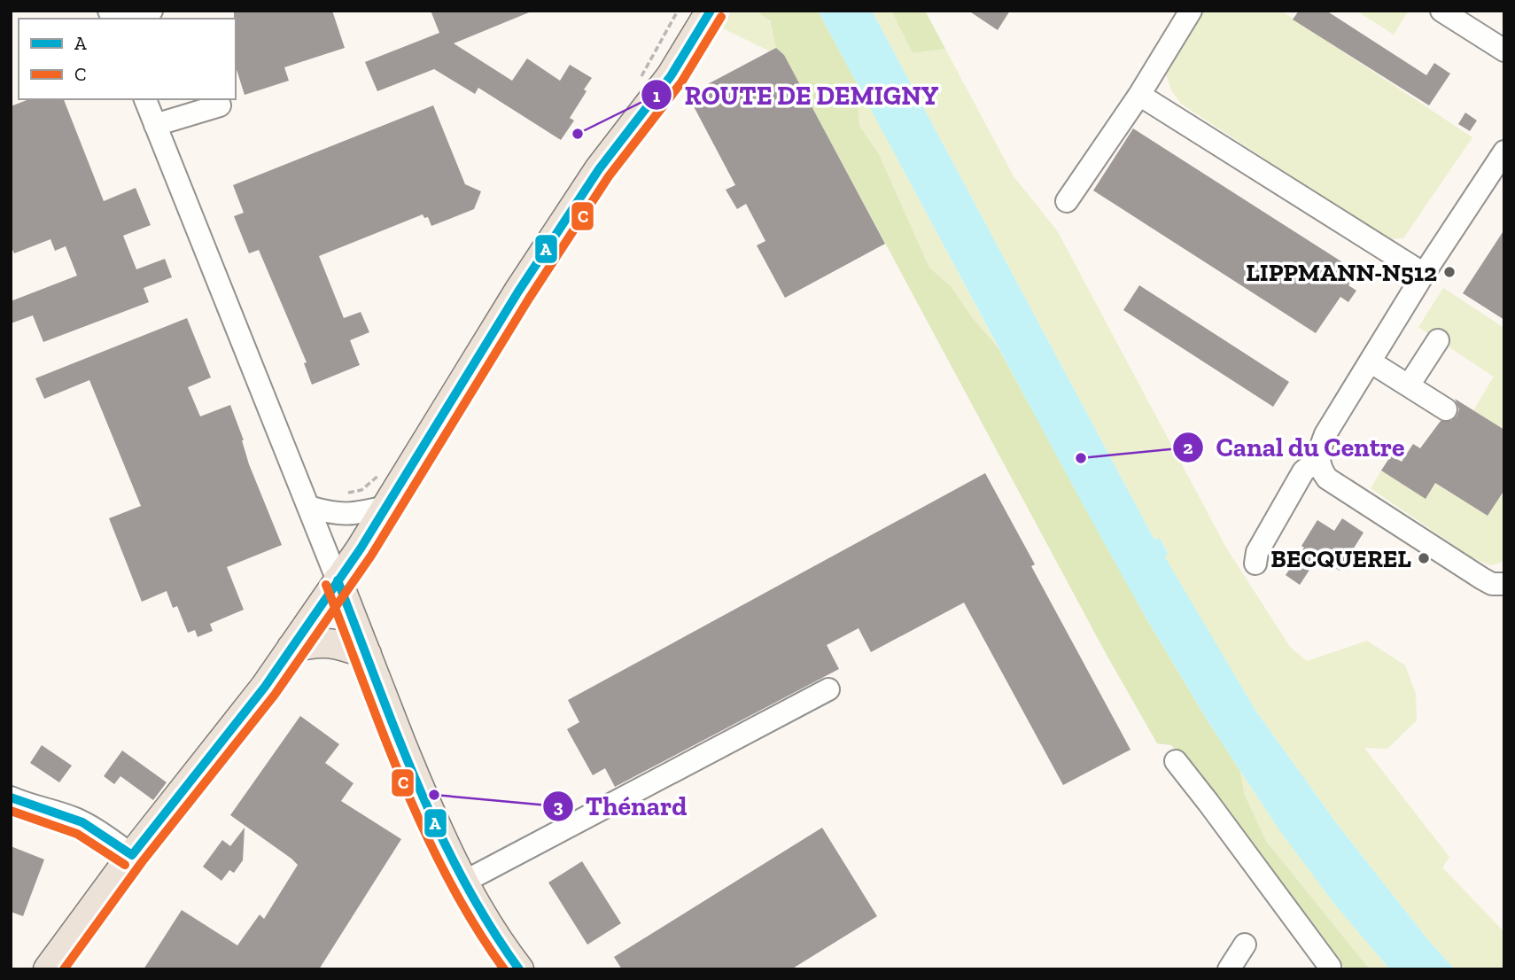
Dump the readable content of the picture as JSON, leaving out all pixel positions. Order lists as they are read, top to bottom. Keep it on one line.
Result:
{"places":["ROUTE DE DEMIGNY","LIPPMANN-N512","Canal du Centre","BECQUEREL","Thénard"],"lines":["transit line A","transit line C"],"legend":["A","C"]}
